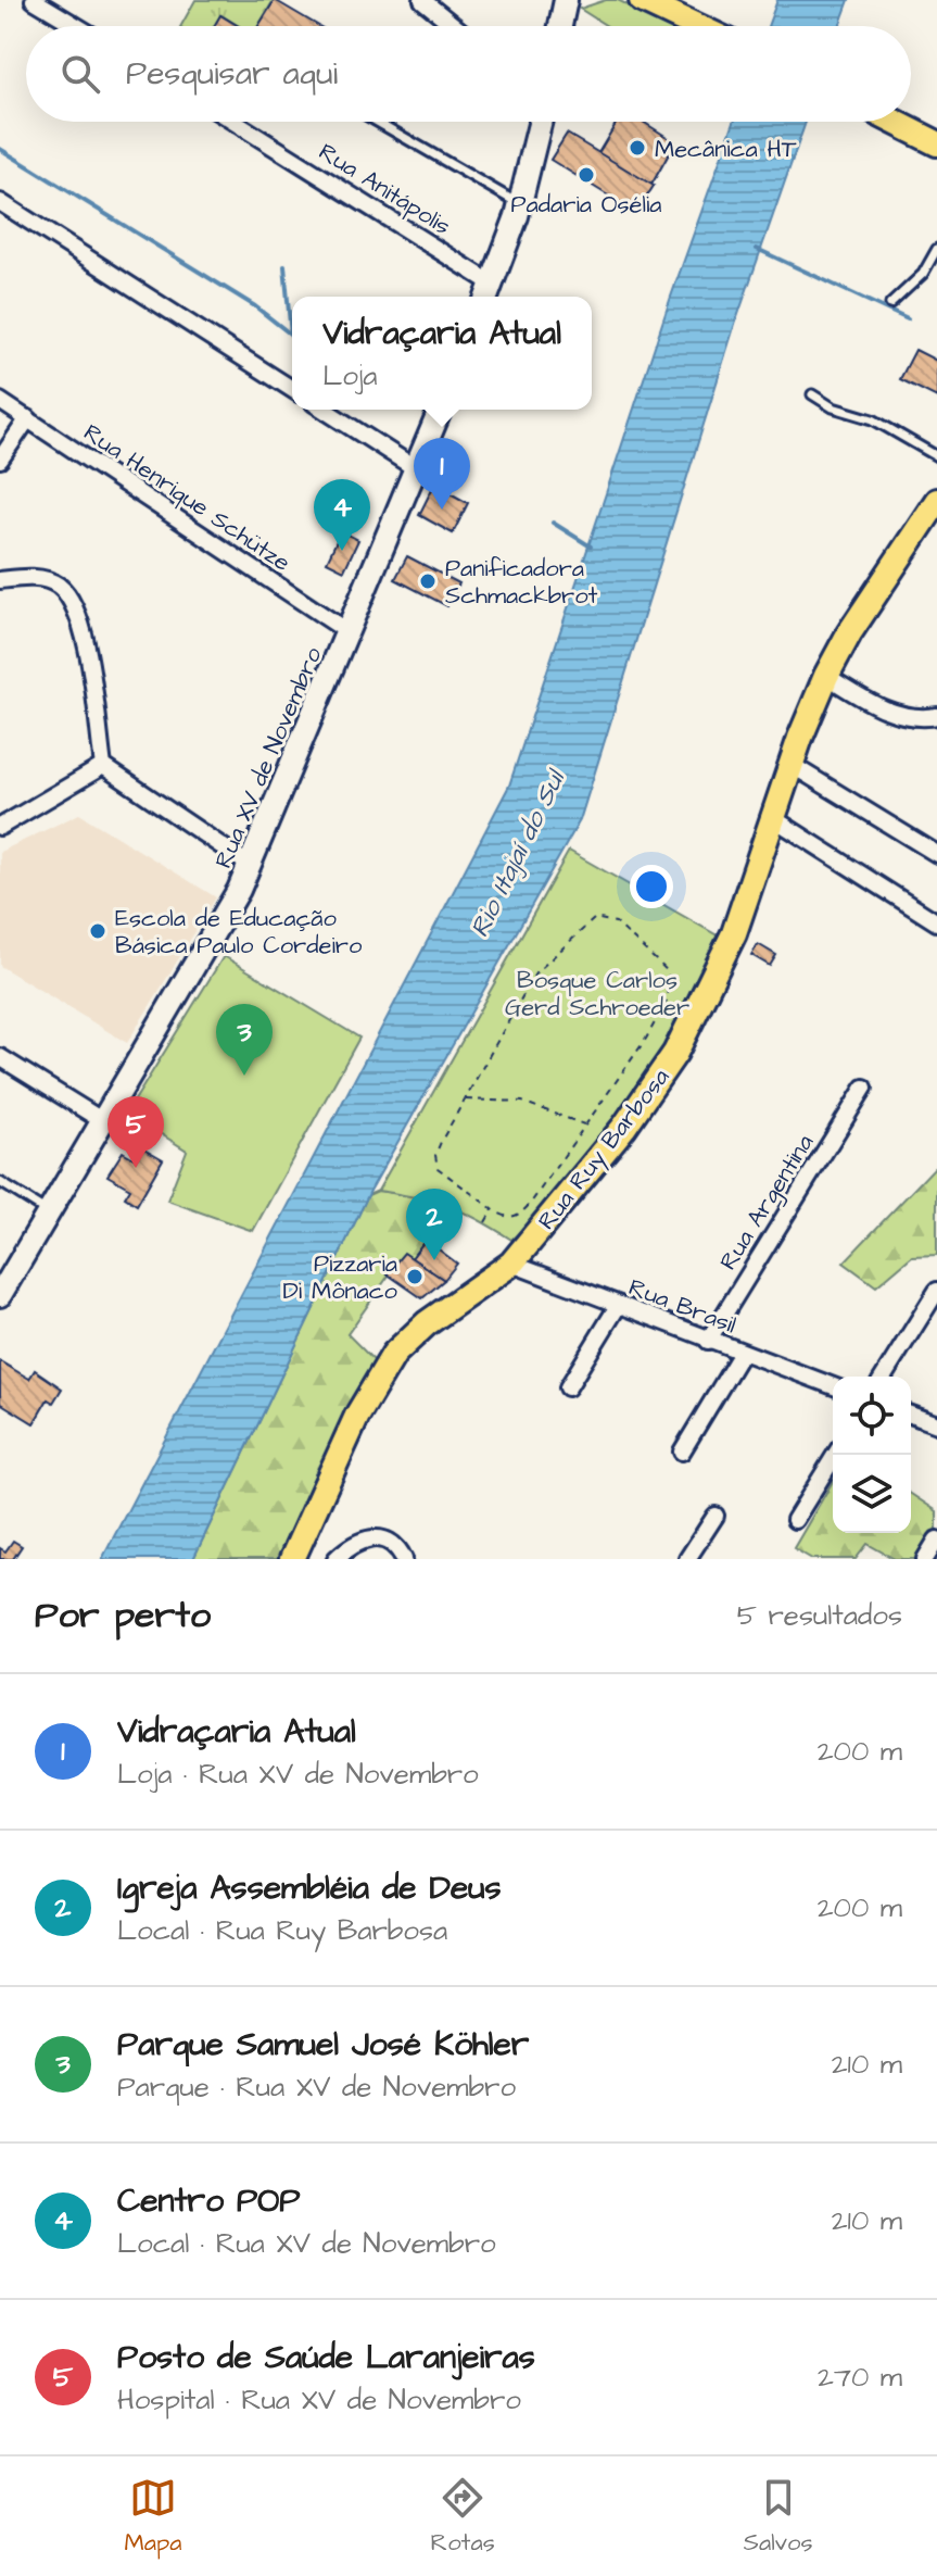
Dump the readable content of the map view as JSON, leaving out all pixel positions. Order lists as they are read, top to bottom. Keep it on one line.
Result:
{"streets":{"main road":["Rua XV de Novembro","Rua Ruy Barbosa"],"street":["Rua Anitápolis","Rua Henrique Schütze","Rua Argentina","Rua Brasil"]},"crossings":[["Rua Henrique Schütze","Rua XV de Novembro"],["Rua Ruy Barbosa","Rua Brasil"],["Rua Argentina","Rua Brasil"]],"water":["Rio Itajaí do Sul"],"parks":["Bosque Carlos Gerd Schroeder"],"places":["Mecânica HT","Padaria Osélia","Panificadora Schmackbrot","Escola de Educação Básica Paulo Cordeiro","Pizzaria Di Mônaco"],"page":{"search":"Pesquisar aqui","popup":["Vidraçaria Atual","Loja"],"pins":["1","4","3","5","2"],"heading":["Por perto","5 resultados"],"list":[{"mark":"1","name":"Vidraçaria Atual","note":"Loja · Rua XV de Novembro","value":"200 m"},{"mark":"2","name":"Igreja Assembléia de Deus","note":"Local · Rua Ruy Barbosa","value":"200 m"},{"mark":"3","name":"Parque Samuel José Köhler","note":"Parque · Rua XV de Novembro","value":"210 m"},{"mark":"4","name":"Centro POP","note":"Local · Rua XV de Novembro","value":"210 m"},{"mark":"5","name":"Posto de Saúde Laranjeiras","note":"Hospital · Rua XV de Novembro","value":"270 m"}],"nav":["Mapa","Rotas","Salvos"]}}
